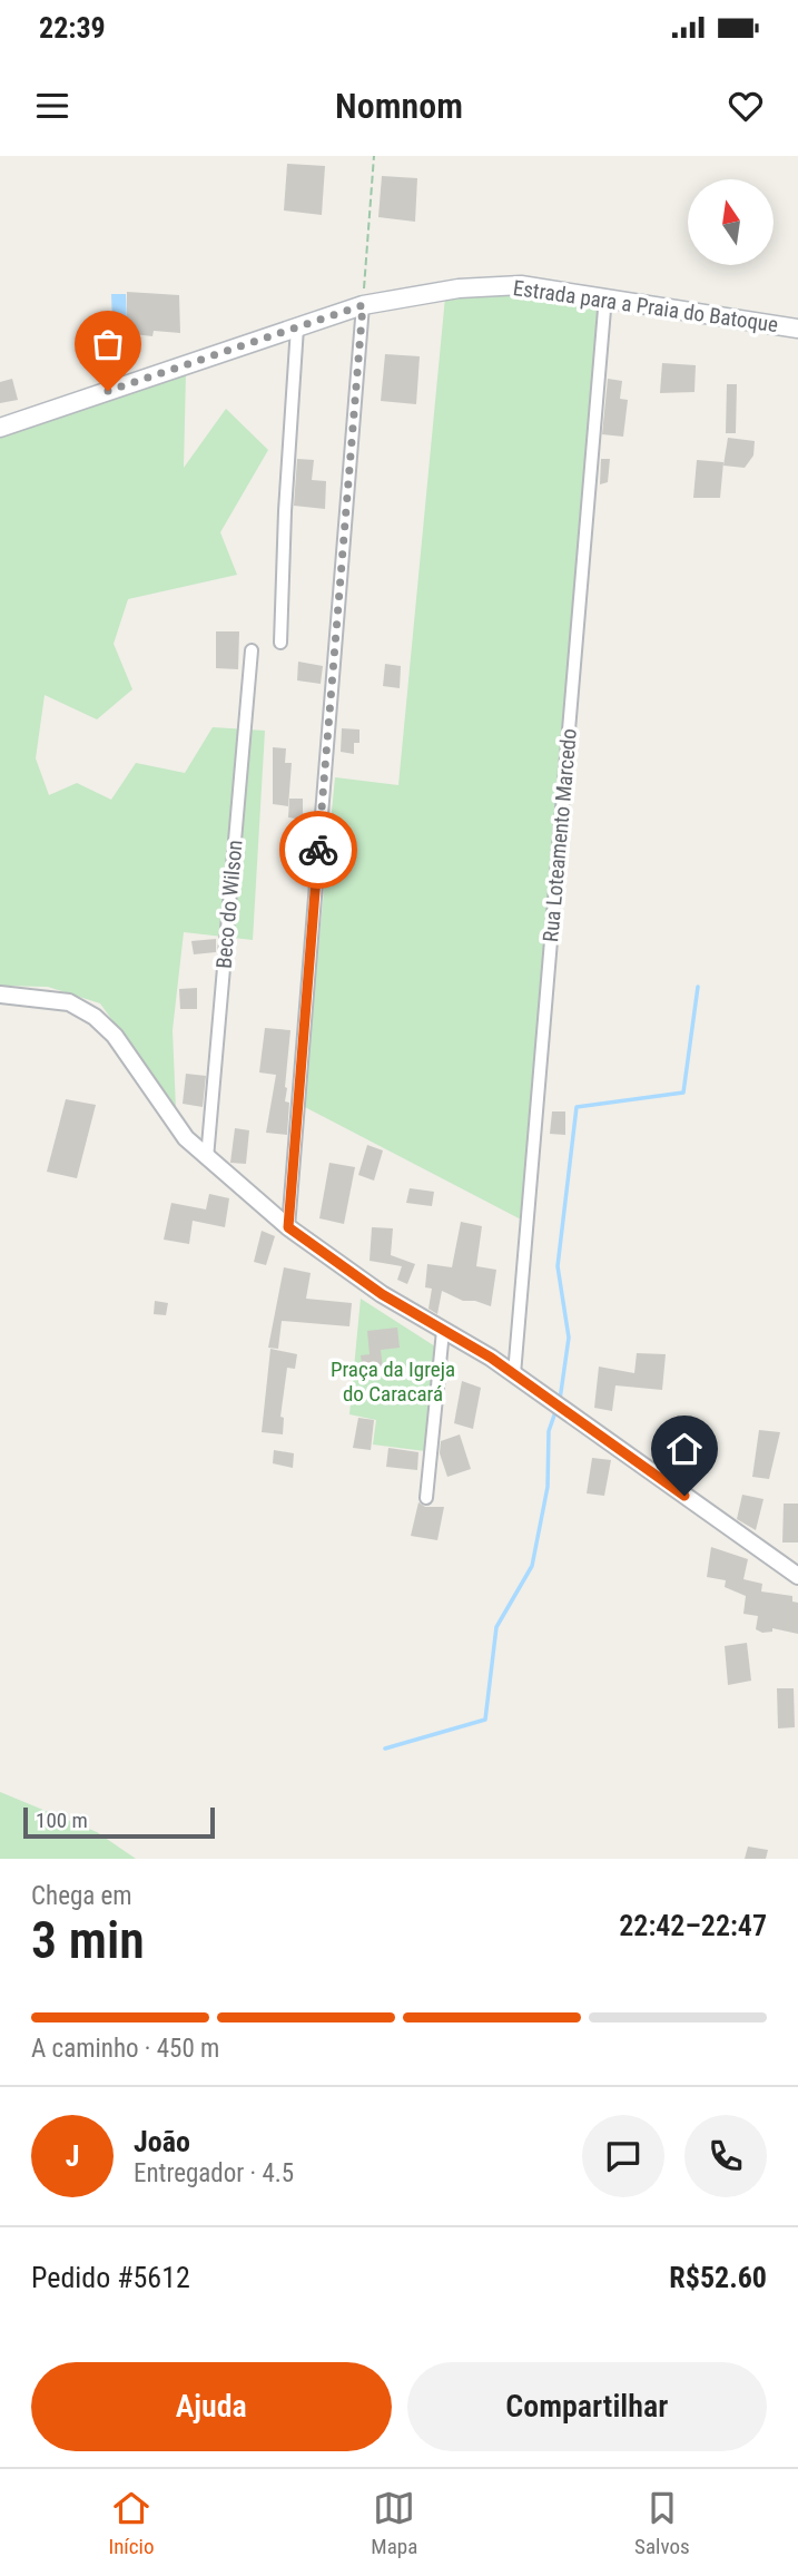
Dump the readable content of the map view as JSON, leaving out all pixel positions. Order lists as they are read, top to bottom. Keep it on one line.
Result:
{"streets":{"main road":["Estrada para a Praia do Batoque"],"street":["Rua Loteamento Marcedo","Beco do Wilson"]},"crossings":[["Estrada para a Praia do Batoque","Rua Loteamento Marcedo"]],"parks":["Praça da Igreja do Caracará"],"scale_bar":"100 m","north":"top","page":{"status":"22:39","header":"Nomnom","scale":"100 m","heading":["3 min","Chega em","22:42–22:47"],"panel":["João","Entregador · 4.5","Pedido #5612","R$52.60"],"bar":"A caminho · 450 m","round":"J","buttons":["Ajuda","Compartilhar"],"tabs":["Início","Mapa","Salvos"]}}
